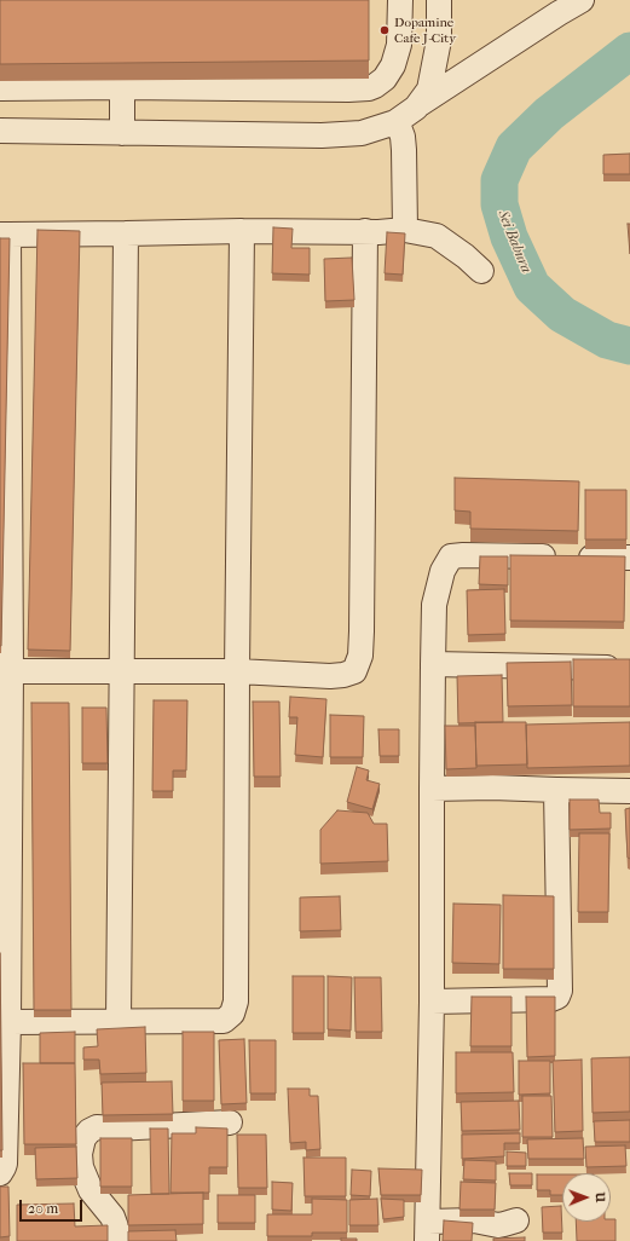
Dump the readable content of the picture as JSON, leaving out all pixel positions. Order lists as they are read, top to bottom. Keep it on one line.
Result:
{"water":["Sei Babura"],"places":["Dopamine Cafe J-City"],"scale_bar":"20 m","north":"right"}
